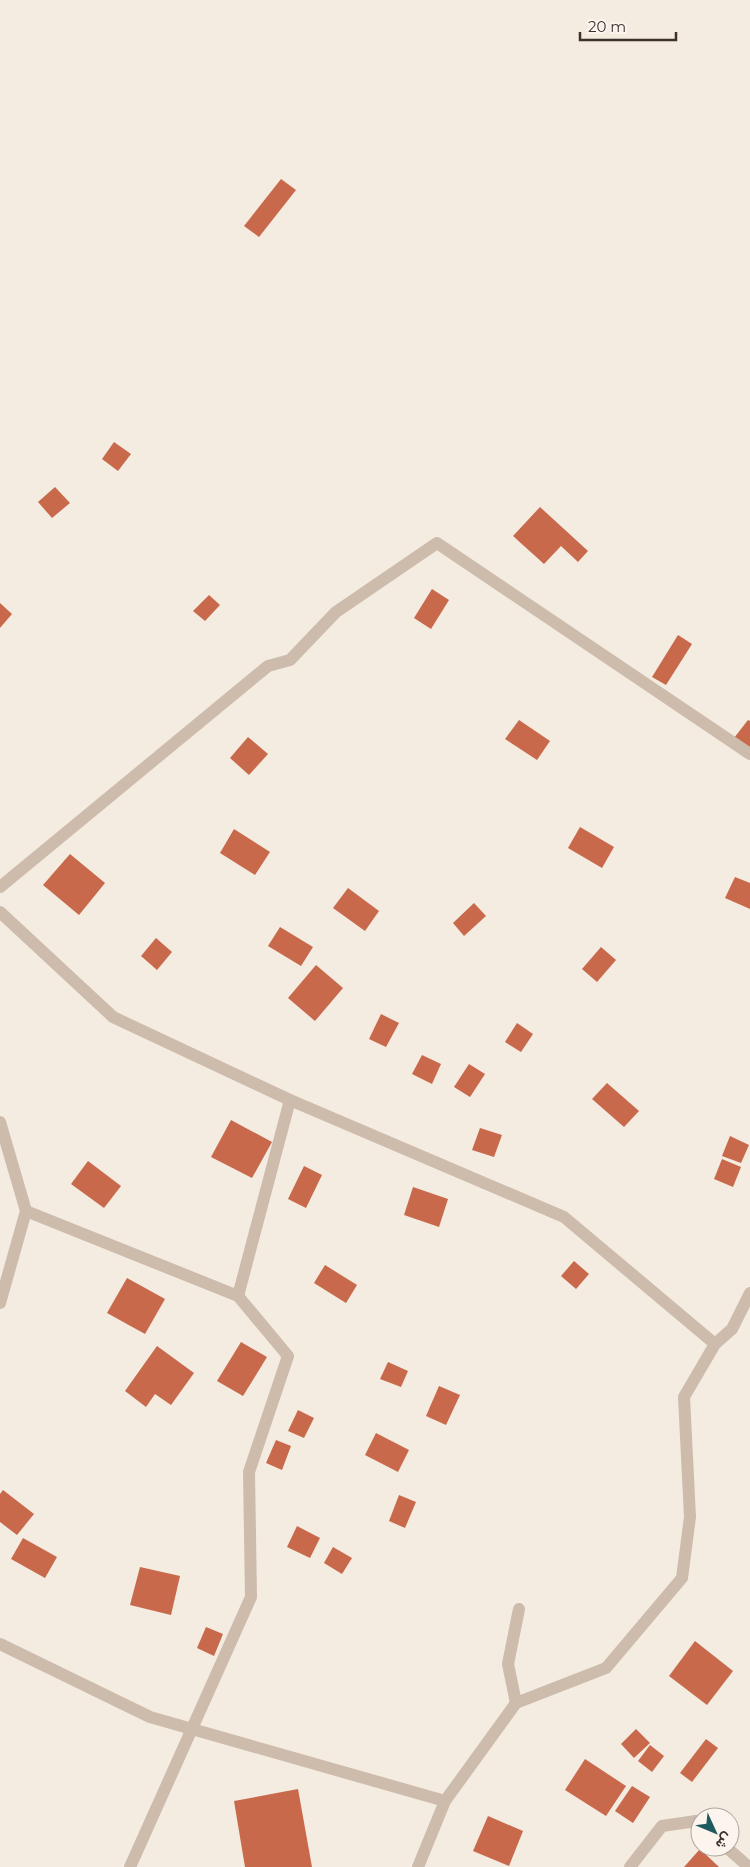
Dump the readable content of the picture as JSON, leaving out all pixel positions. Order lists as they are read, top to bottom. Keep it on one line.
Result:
{"scale_bar":"20 m","north":"bottom right"}
